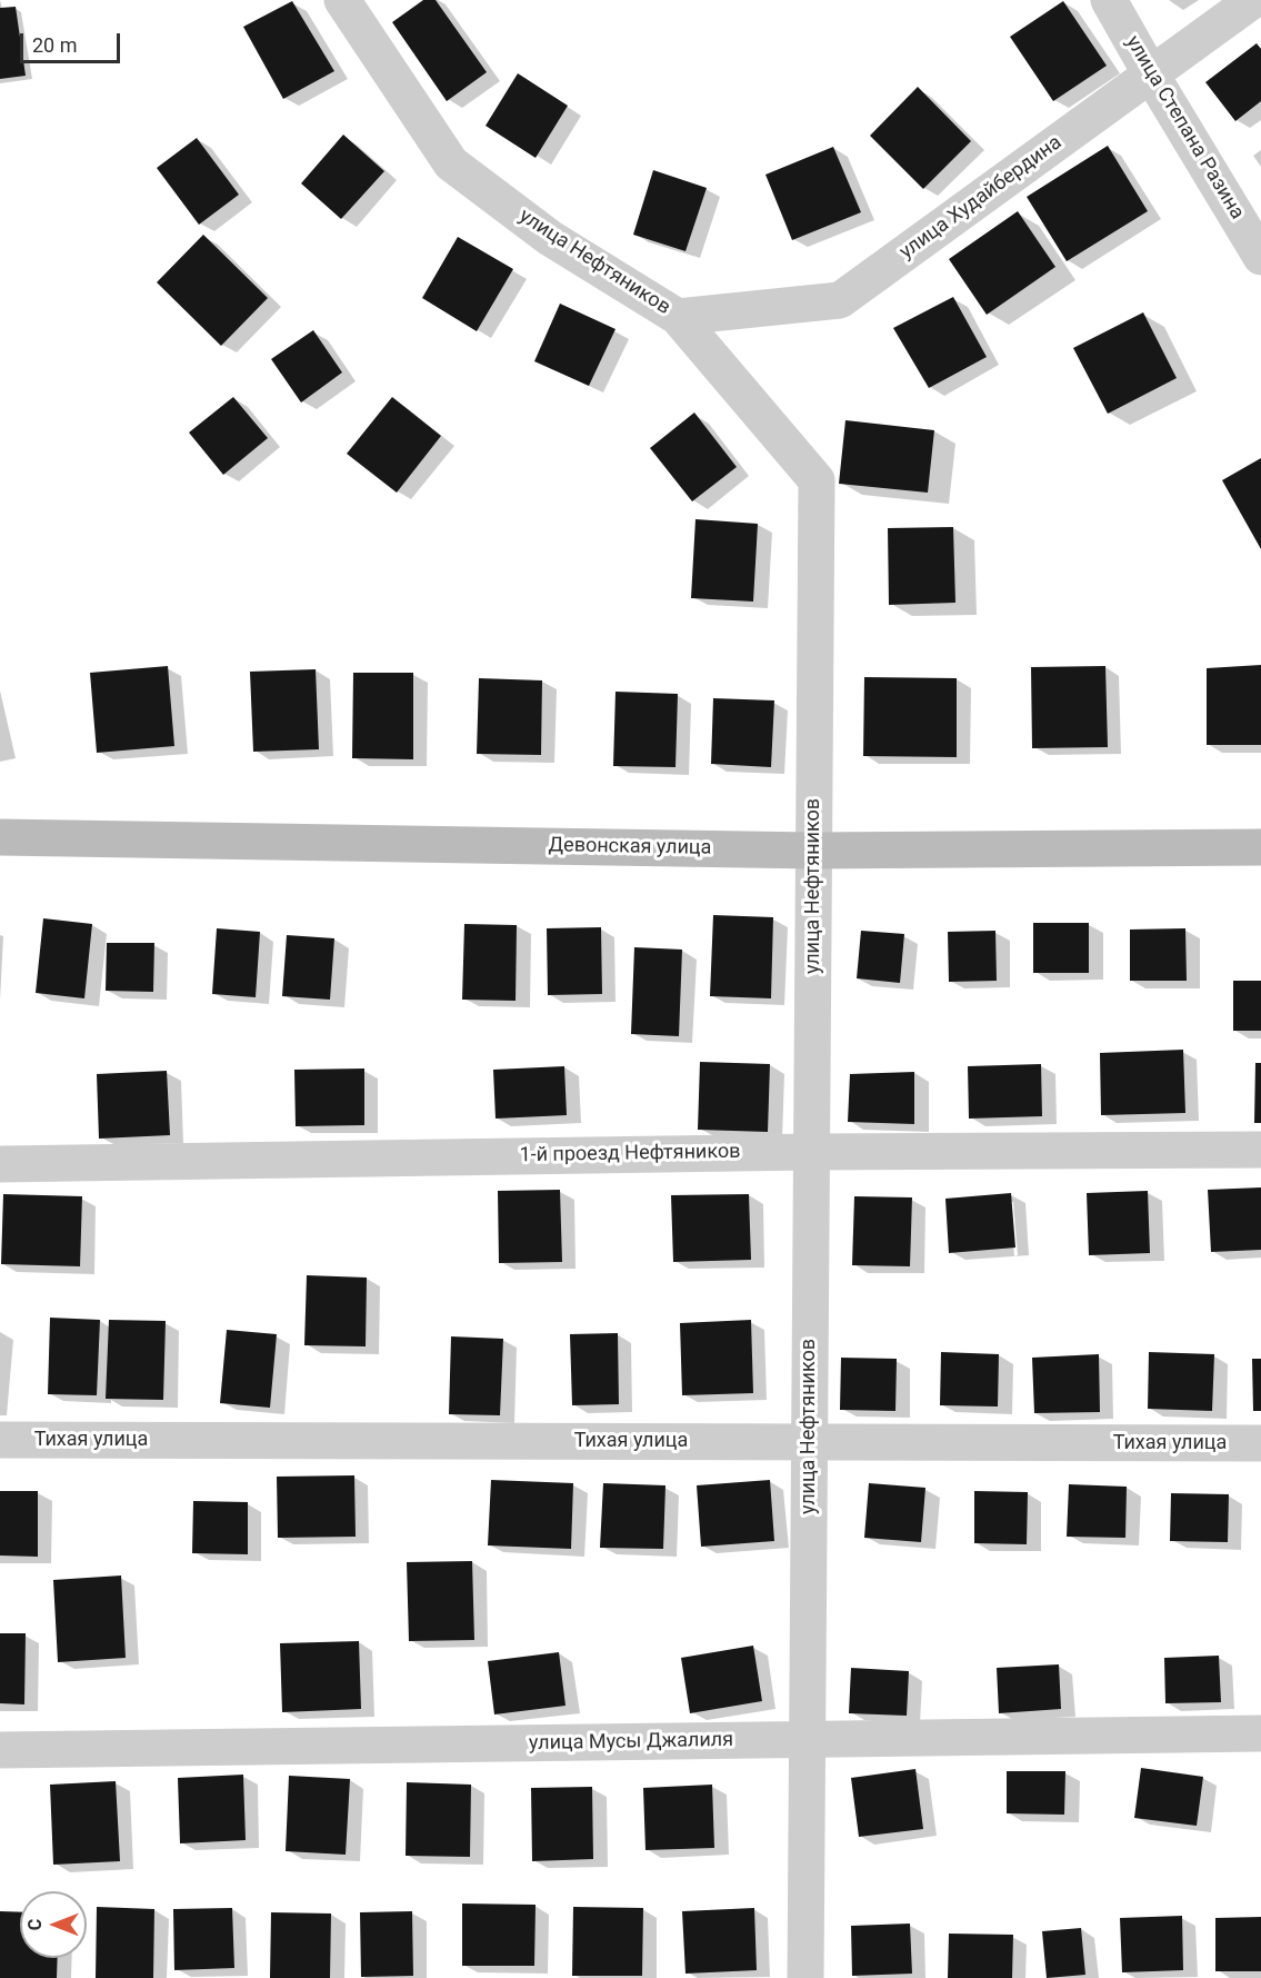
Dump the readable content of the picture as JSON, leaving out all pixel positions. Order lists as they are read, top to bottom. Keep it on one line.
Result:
{"streets":{"main road":["Девонская улица"],"street":["улица Степана Разина","улица Худайбердина","улица Нефтяников","1-й проезд Нефтяников","Тихая улица","улица Мусы Джалиля"]},"crossings":[["улица Степана Разина","улица Худайбердина"],["улица Худайбердина","улица Нефтяников"],["улица Нефтяников","Девонская улица"],["улица Нефтяников","1-й проезд Нефтяников"],["улица Нефтяников","Тихая улица"],["улица Нефтяников","улица Мусы Джалиля"]],"scale_bar":"20 m","north":"left"}
